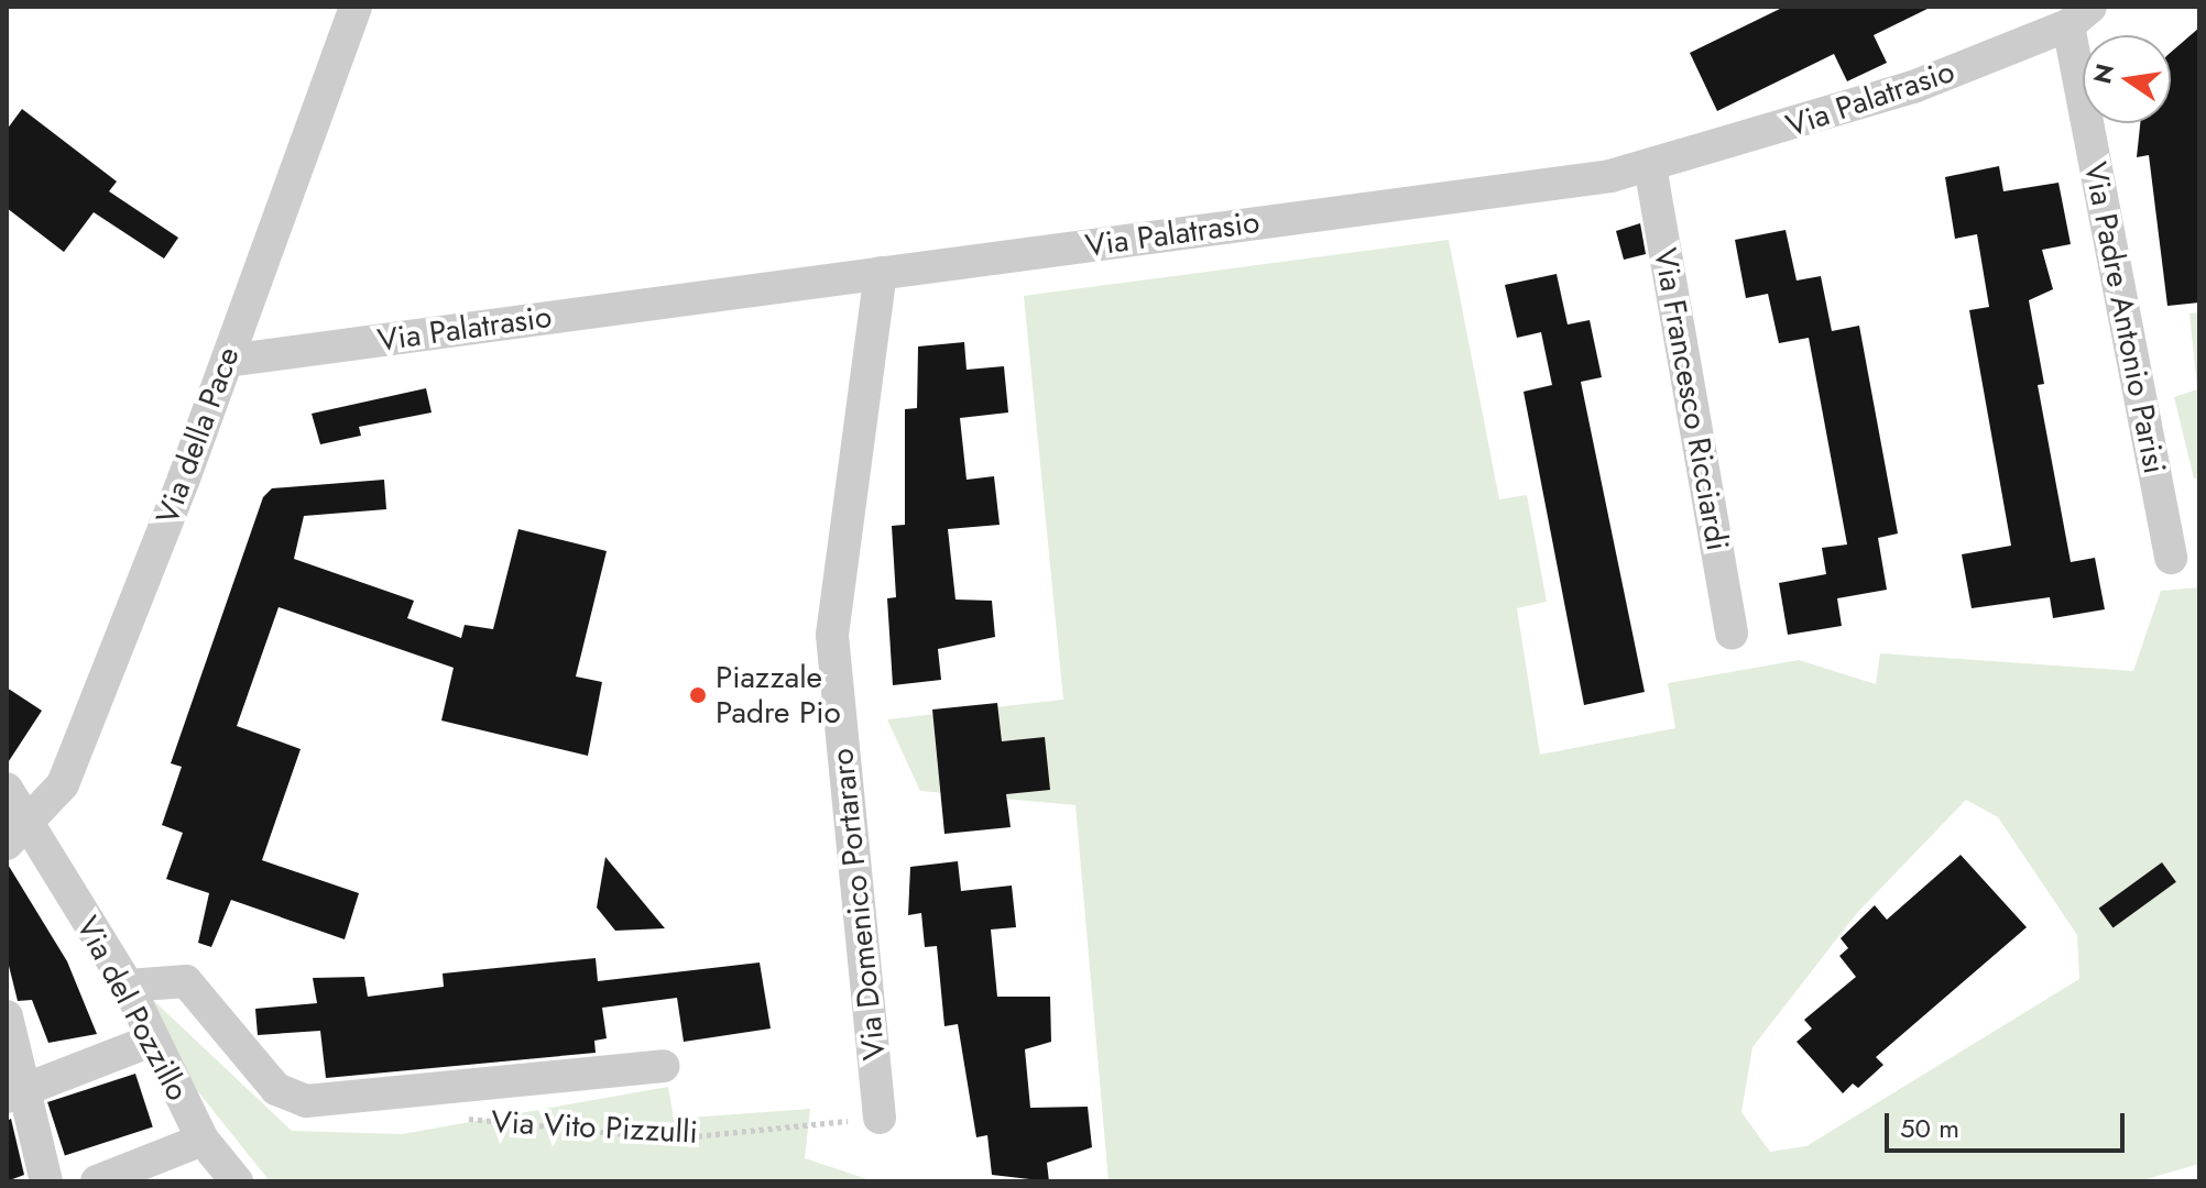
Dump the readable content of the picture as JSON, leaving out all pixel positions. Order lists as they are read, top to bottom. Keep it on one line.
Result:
{"streets":{"street":["Via Palatrasio","Via Padre Antonio Parisi","Via Francesco Ricciardi","Via della Pace","Via Domenico Portararo","Via del Pozzillo","Via Vito Pizzulli"]},"crossings":[["Via Palatrasio","Via Padre Antonio Parisi"],["Via Palatrasio","Via Francesco Ricciardi"],["Via Palatrasio","Via della Pace"],["Via Palatrasio","Via Domenico Portararo"],["Via Domenico Portararo","Via Vito Pizzulli"],["Via del Pozzillo","Via Vito Pizzulli"]],"places":["Piazzale Padre Pio"],"scale_bar":"50 m","north":"left"}
